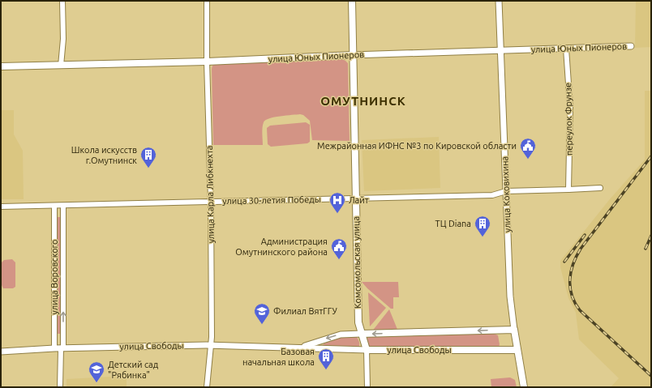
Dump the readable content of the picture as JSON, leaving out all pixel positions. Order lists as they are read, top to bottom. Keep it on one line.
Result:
{"streets":{"main road":["улица Юных Пионеров","улица Коковихина","Комсомольская улица","улица Свободы"],"street":["переулок Фрунзе","улица Карла Либкнехта","улица 30-летия Победы","улица Воровского"]},"crossings":[["улица Юных Пионеров","переулок Фрунзе"],["улица Юных Пионеров","улица Карла Либкнехта"],["улица Юных Пионеров","улица Коковихина"],["улица Юных Пионеров","Комсомольская улица"],["переулок Фрунзе","улица 30-летия Победы"],["улица Карла Либкнехта","улица 30-летия Победы"],["улица Карла Либкнехта","улица Свободы"],["улица Коковихина","улица 30-летия Победы"],["улица Коковихина","улица Свободы"],["улица 30-летия Победы","Комсомольская улица"],["улица 30-летия Победы","улица Воровского"],["Комсомольская улица","улица Свободы"],["улица Воровского","улица Свободы"]],"districts":["ОМУТНИНСК"],"places":{"public building":["Межрайонная ИФНС №3 по Кировской области","Администрация Омутнинского района"],"building":["Школа искусств г.Омутнинск","ТЦ Diana","Базовая начальная школа"],"hospital":["Лайт"],"school or university":["Филиал ВятГГУ","Детский сад \"Рябинка\""]}}
